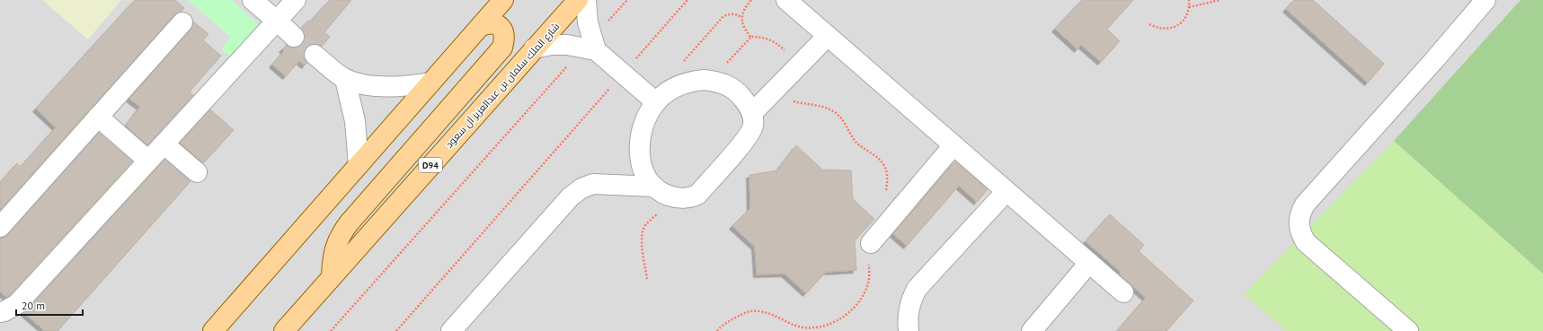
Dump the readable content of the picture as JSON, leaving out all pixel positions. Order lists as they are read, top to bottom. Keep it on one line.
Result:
{"streets":{"main road":["شارع الملك سلمان بن عبدالعزيز آل سعود","D94"]},"scale_bar":"20 m"}
